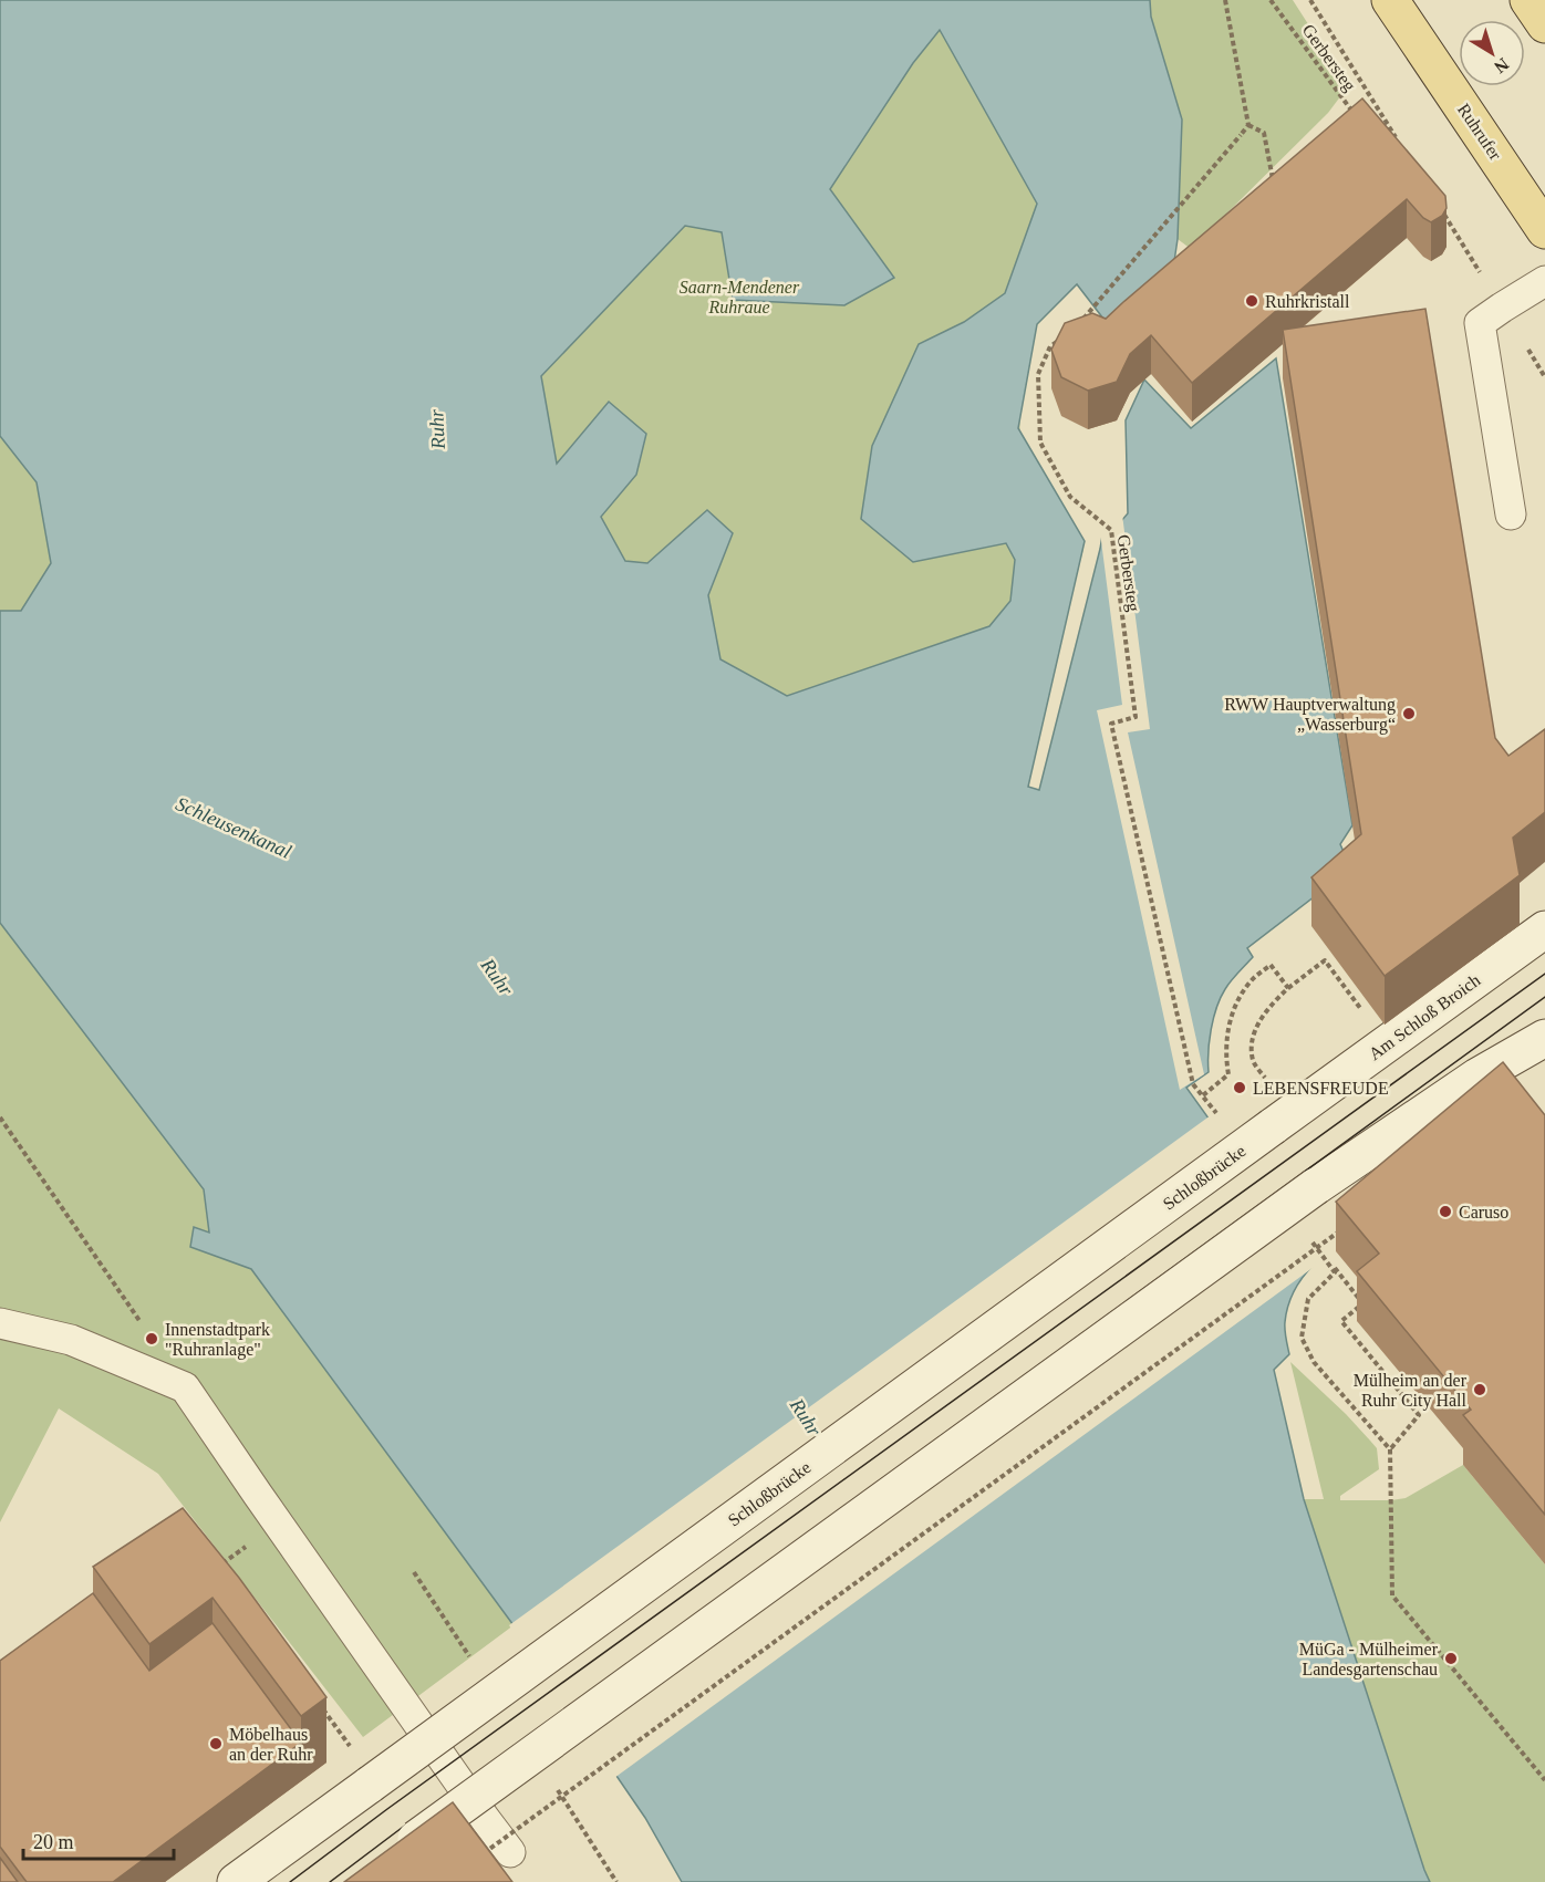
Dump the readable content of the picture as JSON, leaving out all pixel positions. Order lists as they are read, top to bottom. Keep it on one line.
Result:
{"streets":{"main road":["Ruhrufer","Am Schloß Broich","Schloßbrücke"],"path":["Gerbersteg"]},"crossings":[["Am Schloß Broich","Schloßbrücke"]],"water":["Ruhr","Schleusenkanal"],"parks":["Saarn-Mendener Ruhraue"],"places":["Ruhrkristall","RWW Hauptverwaltung „Wasserburg“","LEBENSFREUDE","Caruso","Innenstadtpark \"Ruhranlage\"","Mülheim an der Ruhr City Hall","MüGa - Mülheimer Landesgartenschau","Möbelhaus an der Ruhr"],"scale_bar":"20 m","north":"bottom right"}
